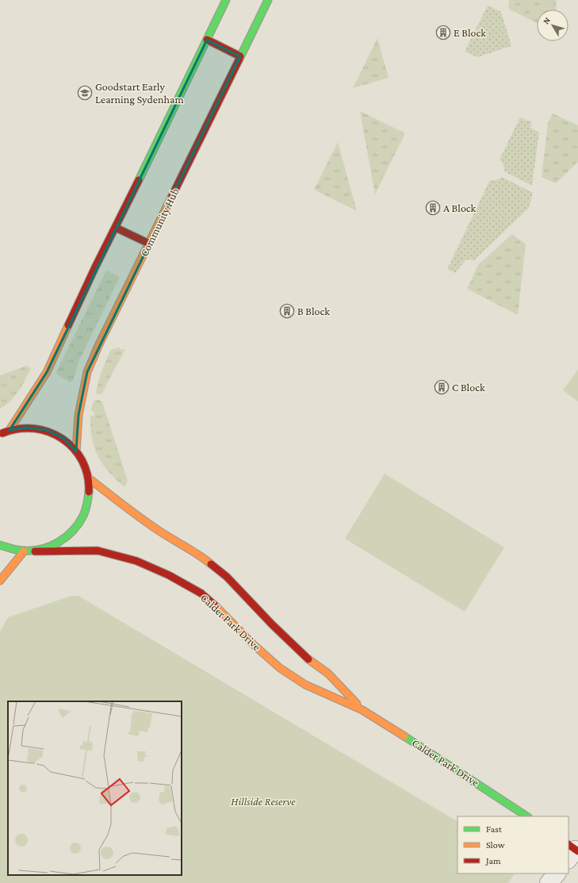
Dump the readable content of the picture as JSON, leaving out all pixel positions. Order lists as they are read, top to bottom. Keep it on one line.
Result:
{"streets":{"street":["Community Hub","Calder Park Drive"]},"parks":["Hillside Reserve"],"places":{"building":["E Block","A Block","B Block","C Block"],"school or university":["Goodstart Early Learning Sydenham"]},"legend":["Fast","Slow","Jam"],"north":"top left"}
